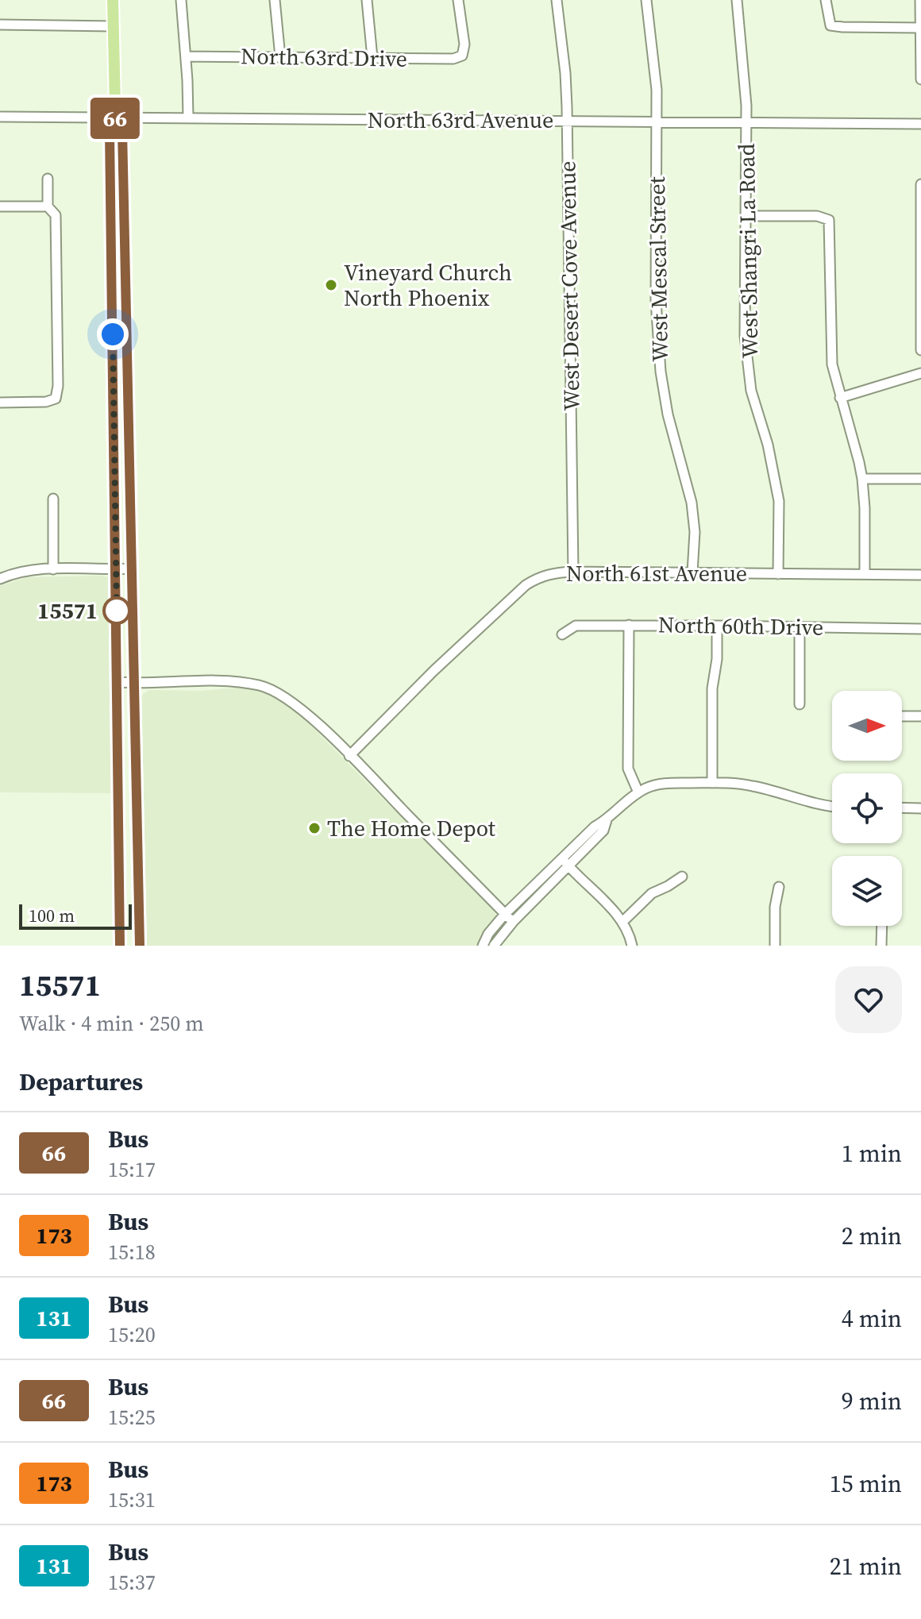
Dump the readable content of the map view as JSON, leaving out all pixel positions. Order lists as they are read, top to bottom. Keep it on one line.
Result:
{"streets":{"street":["North 63rd Drive","North 63rd Avenue","West Shangri La Road","West Mescal Street","West Desert Cove Avenue","North 61st Avenue","North 60th Drive"]},"crossings":[["North 63rd Avenue","West Shangri La Road"],["North 63rd Avenue","West Mescal Street"],["North 63rd Avenue","West Desert Cove Avenue"],["West Shangri La Road","North 61st Avenue"],["West Mescal Street","North 61st Avenue"],["West Desert Cove Avenue","North 61st Avenue"]],"places":["Vineyard Church North Phoenix","15571","The Home Depot"],"lines":["bus line 66"],"scale_bar":"100 m","north":"right","page":{"on_map":"66","scale":"100 m","heading":[["15571","Walk · 4 min · 250 m"],"Departures"],"list":[{"mark":"66","name":"Bus","note":"15:17","value":"1 min"},{"mark":"173","name":"Bus","note":"15:18","value":"2 min"},{"mark":"131","name":"Bus","note":"15:20","value":"4 min"},{"mark":"66","name":"Bus","note":"15:25","value":"9 min"},{"mark":"173","name":"Bus","note":"15:31","value":"15 min"},{"mark":"131","name":"Bus","note":"15:37","value":"21 min"}]}}
